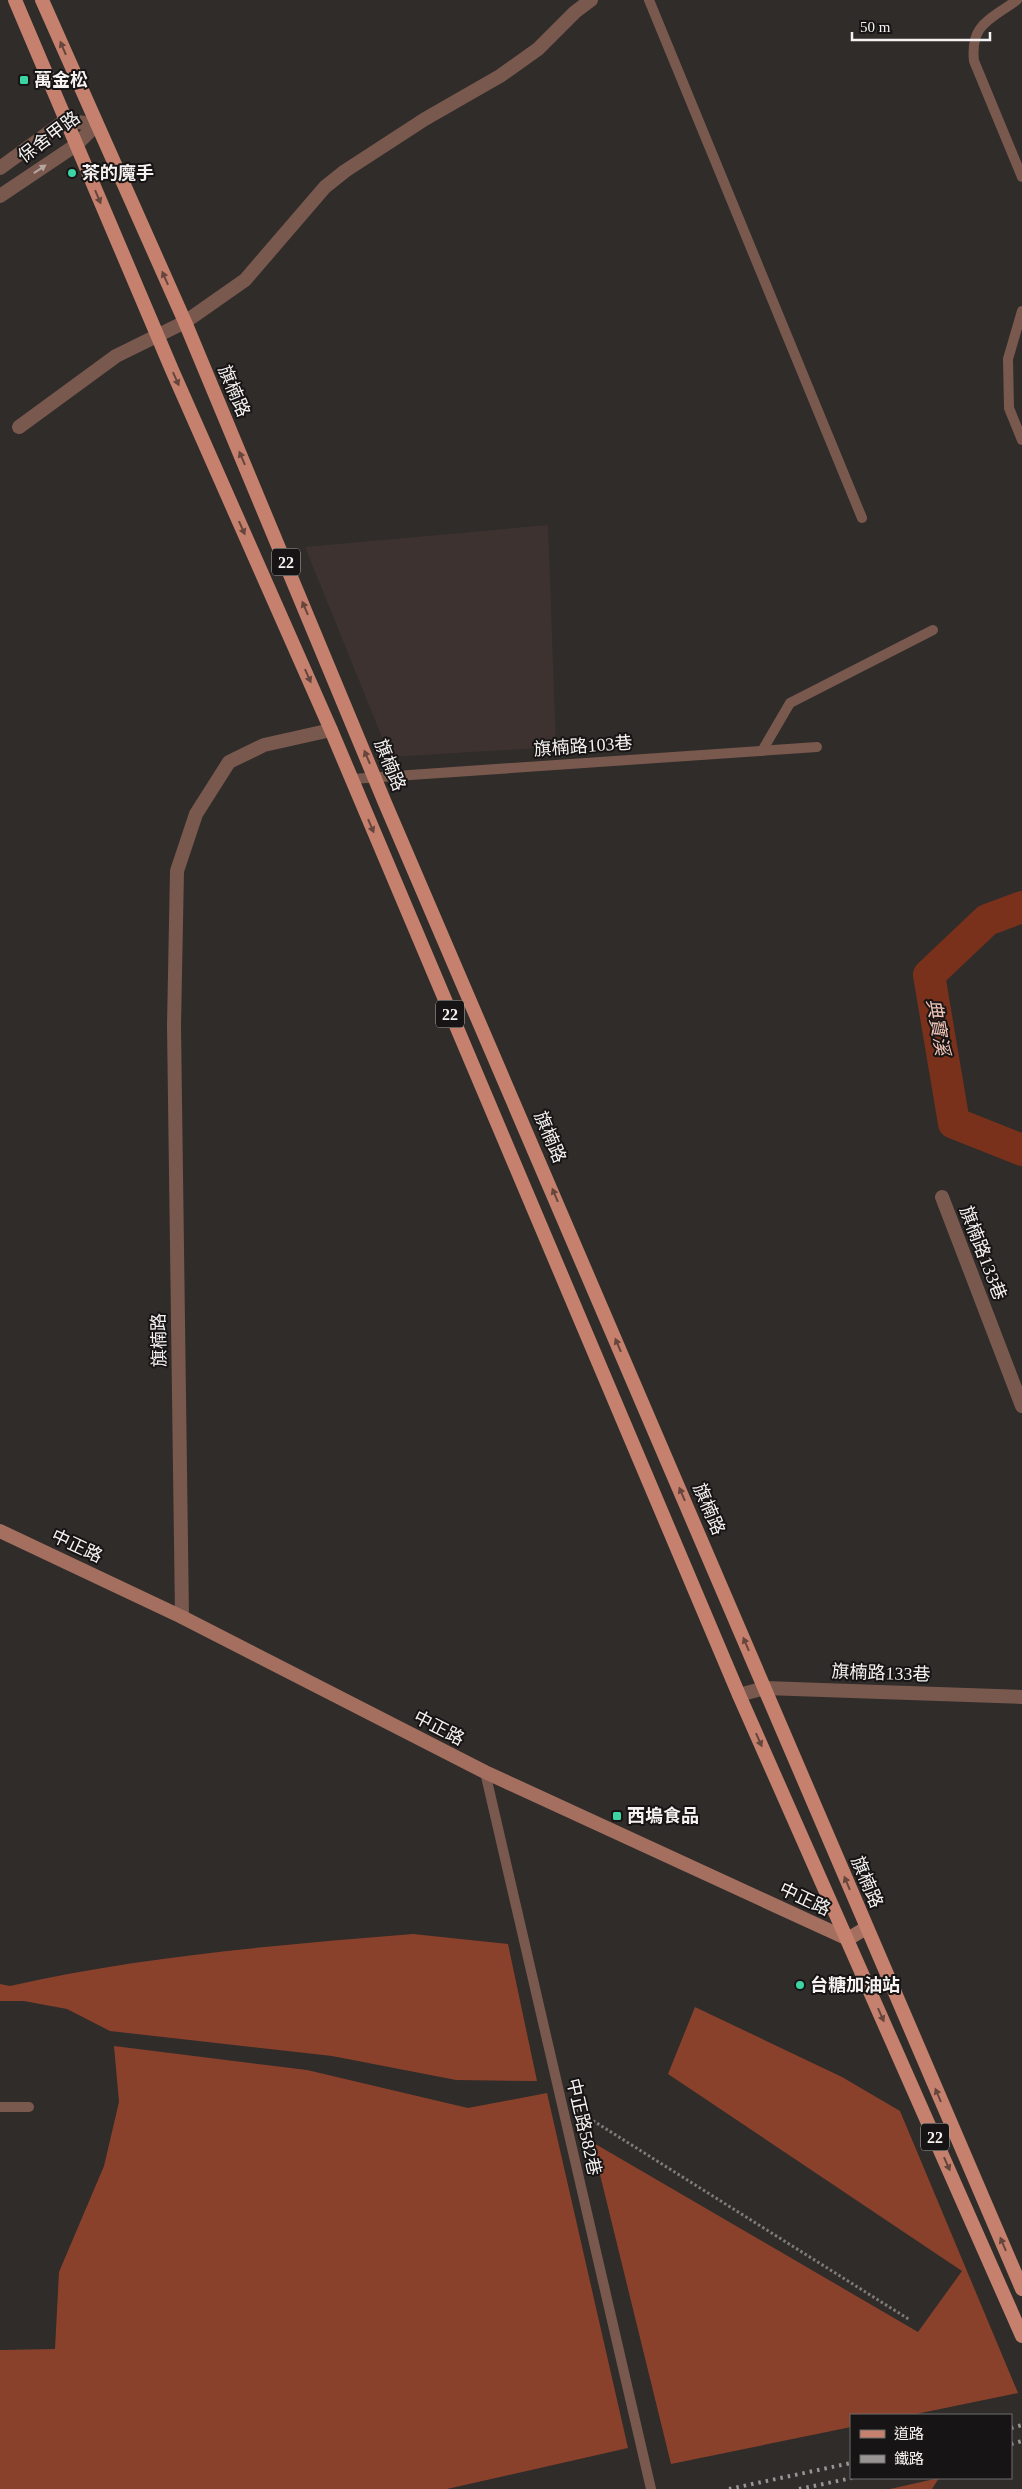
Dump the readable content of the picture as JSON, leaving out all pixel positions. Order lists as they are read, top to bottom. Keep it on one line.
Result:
{"streets":{"main road":["旗楠路","22","中正路"],"street":["保舍甲路","旗楠路133巷"],"lane":["旗楠路103巷","中正路582巷"]},"crossings":[["保舍甲路","旗楠路"],["保舍甲路","22"],["旗楠路","22"],["旗楠路","旗楠路103巷"],["旗楠路","旗楠路133巷"],["旗楠路","中正路"],["22","旗楠路103巷"],["22","旗楠路133巷"],["22","中正路"],["中正路","中正路582巷"]],"water":["典寶溪"],"places":{"transit":["萬金松","西塢食品"],"other":["茶的魔手","台糖加油站"]},"legend":["道路","鐵路"],"scale_bar":"50 m"}
